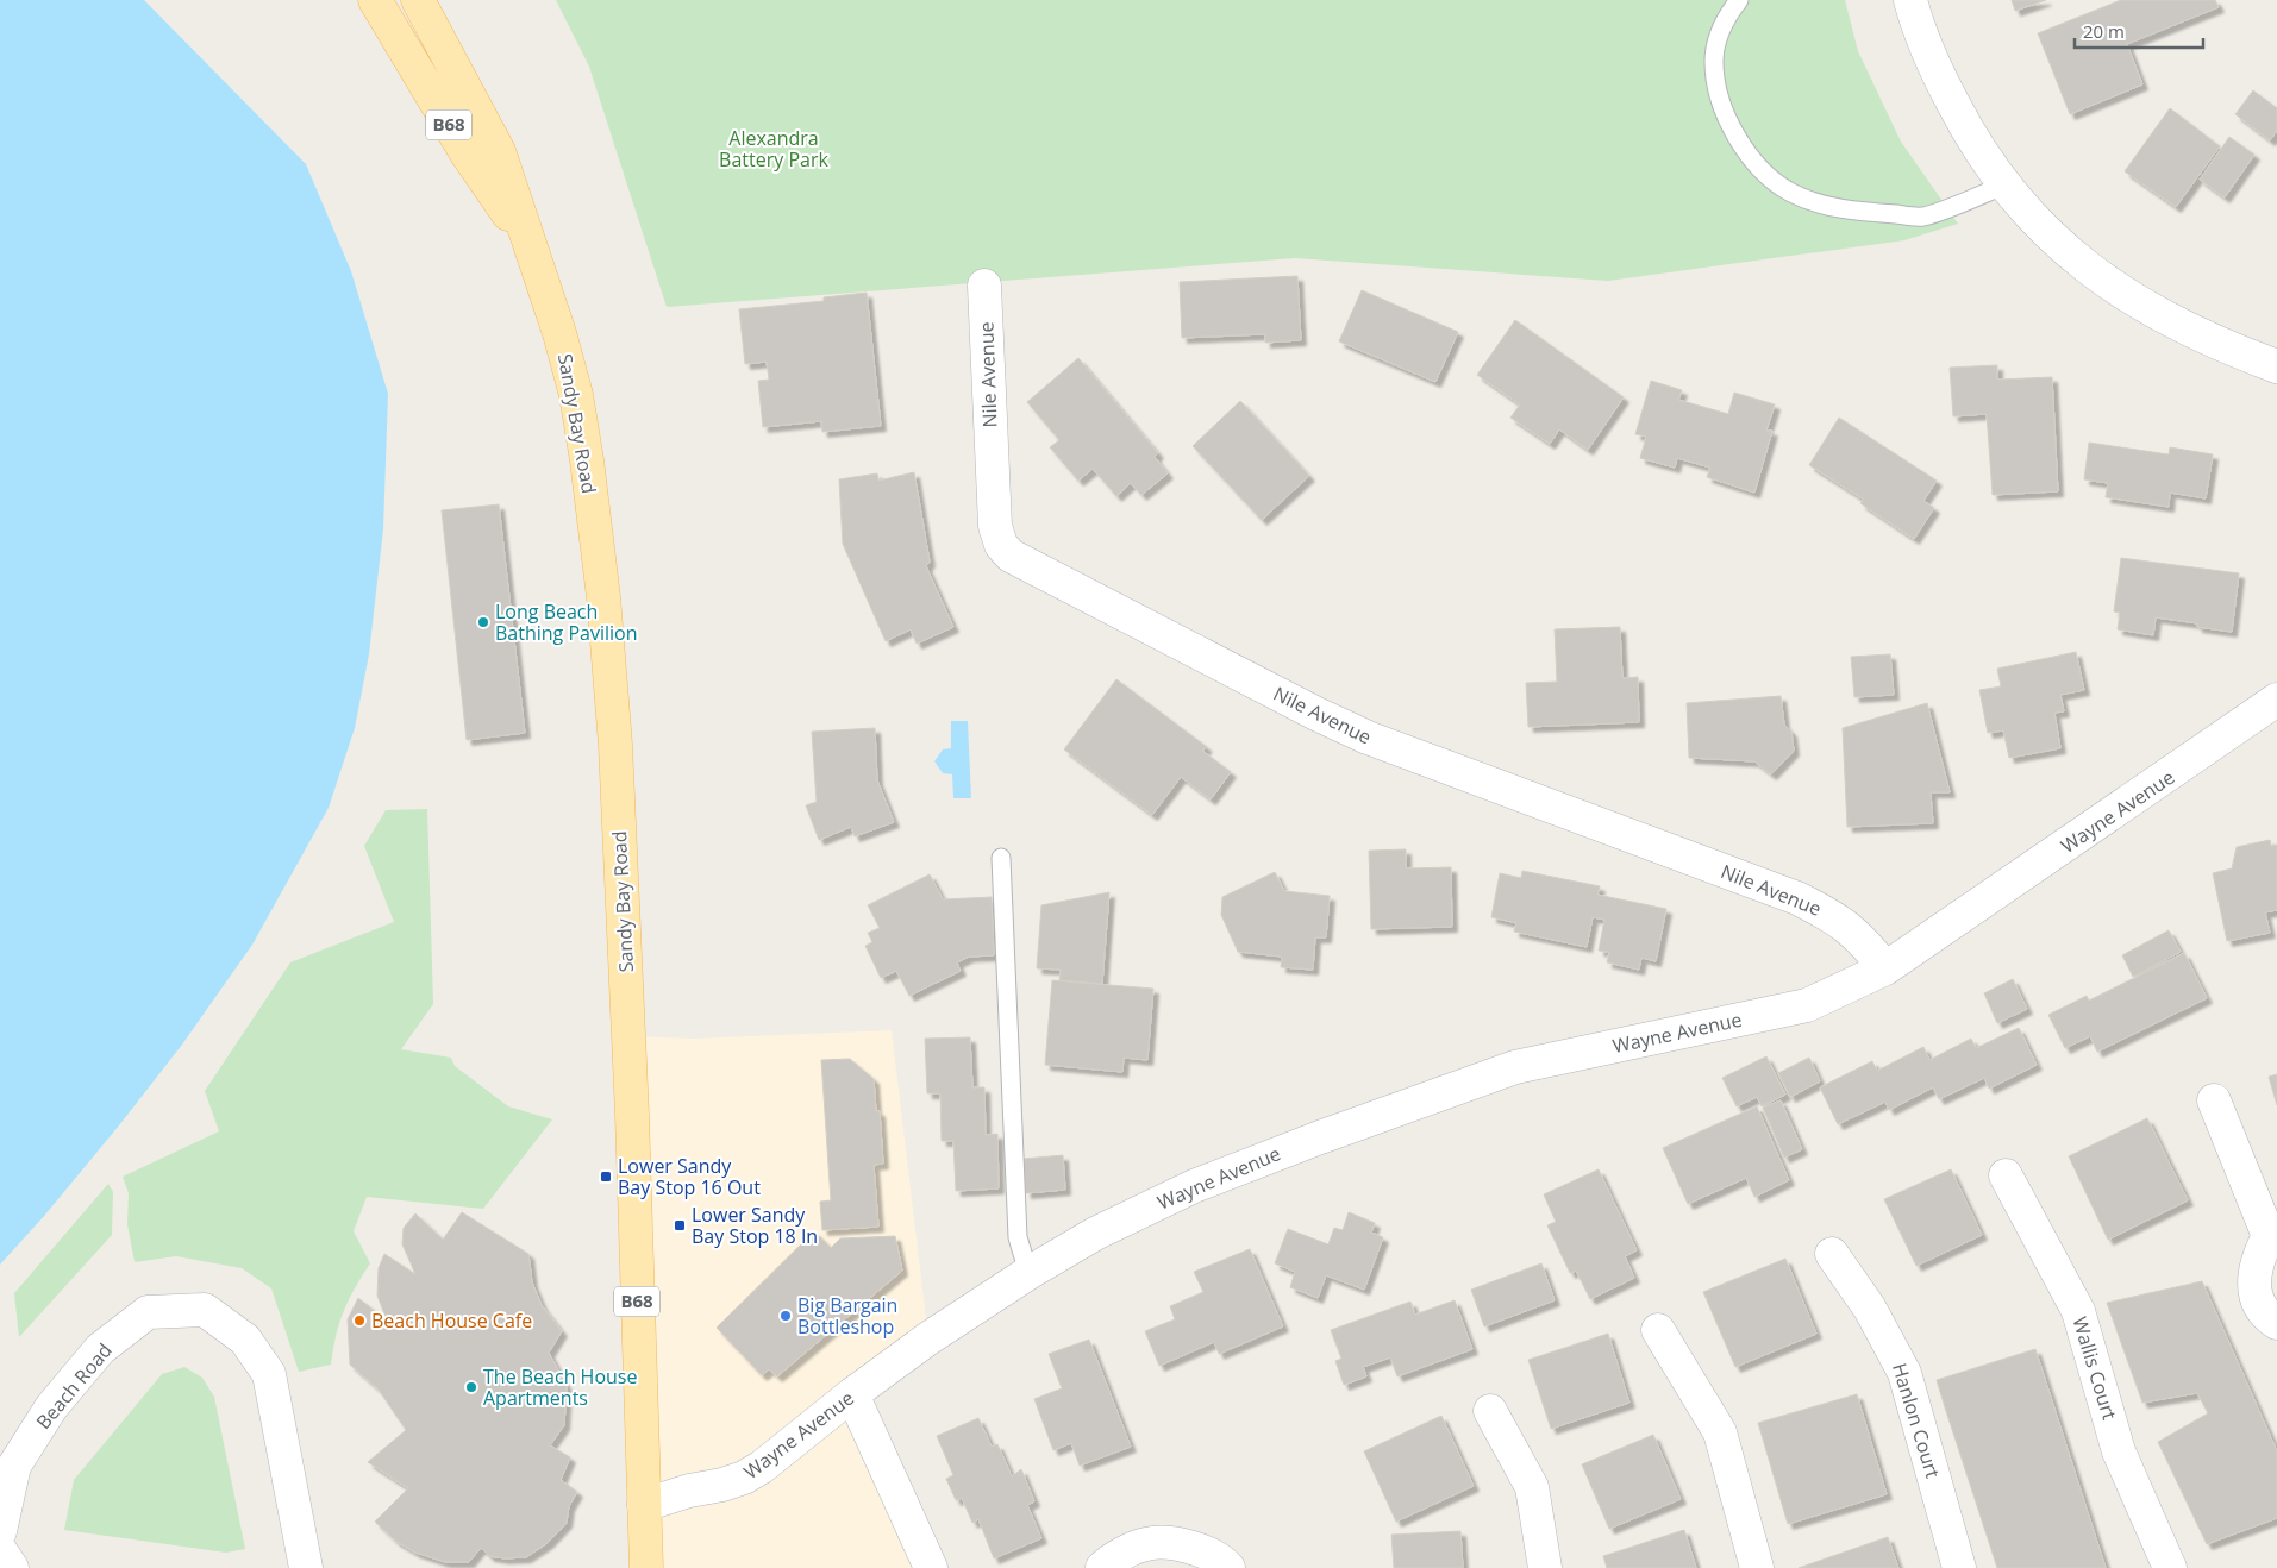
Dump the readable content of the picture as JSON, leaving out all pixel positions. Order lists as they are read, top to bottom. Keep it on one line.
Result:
{"streets":{"main road":["B68","Sandy Bay Road"],"street":["Nile Avenue","Wayne Avenue","Wallis Court","Beach Road","Hanlon Court"]},"crossings":[["Nile Avenue","Wayne Avenue"],["Sandy Bay Road","Wayne Avenue"]],"parks":["Alexandra Battery Park"],"places":{"other":["Long Beach Bathing Pavilion","Big Bargain Bottleshop","Beach House Cafe","The Beach House Apartments"],"transit":["Lower Sandy Bay Stop 16 Out","Lower Sandy Bay Stop 18 In"]},"scale_bar":"20 m"}
